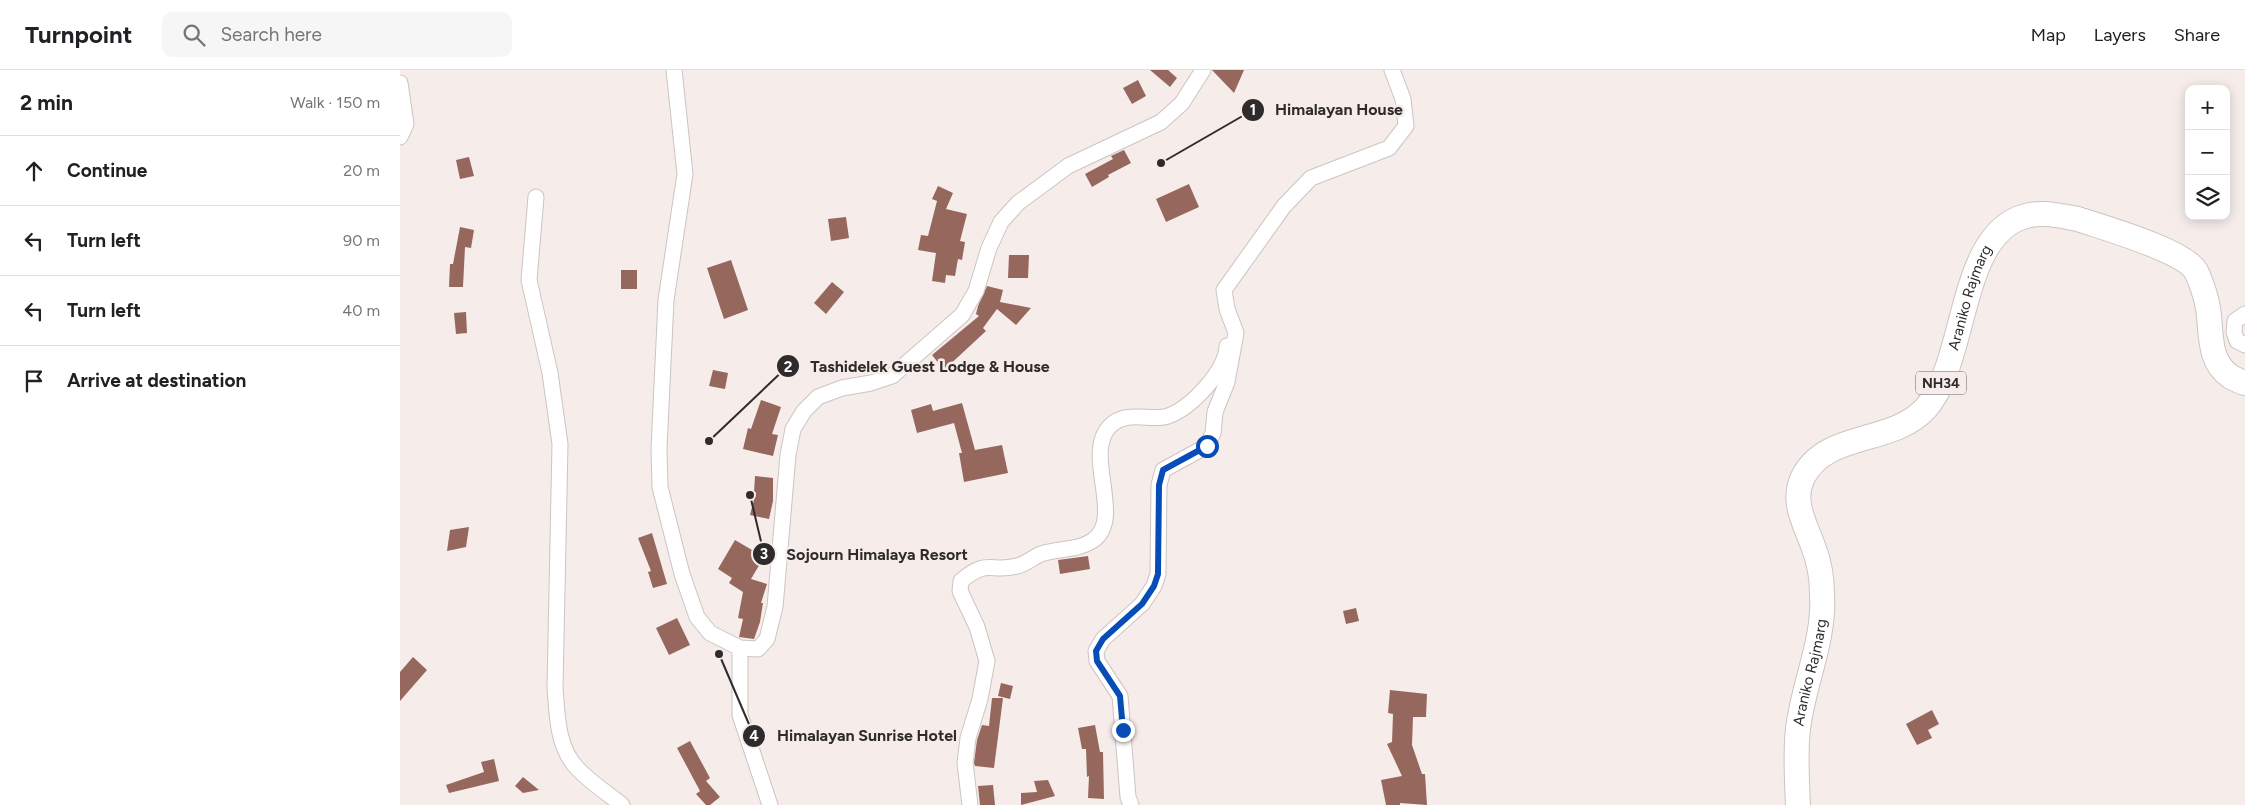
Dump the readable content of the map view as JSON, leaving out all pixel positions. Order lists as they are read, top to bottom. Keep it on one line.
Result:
{"streets":{"highway":["Araniko Rajmarg","NH34"]},"places":["Himalayan House","Tashidelek Guest Lodge & House","Sojourn Himalaya Resort","Himalayan Sunrise Hotel"],"page":{"header":"Turnpoint","search":"Search here","nav":["Map","Layers","Share"],"heading":["2 min","Walk · 150 m"],"map_buttons":["+","−"],"list":[["Continue","20 m"],["Turn left","90 m"],["Turn left","40 m"],"Arrive at destination"]}}
